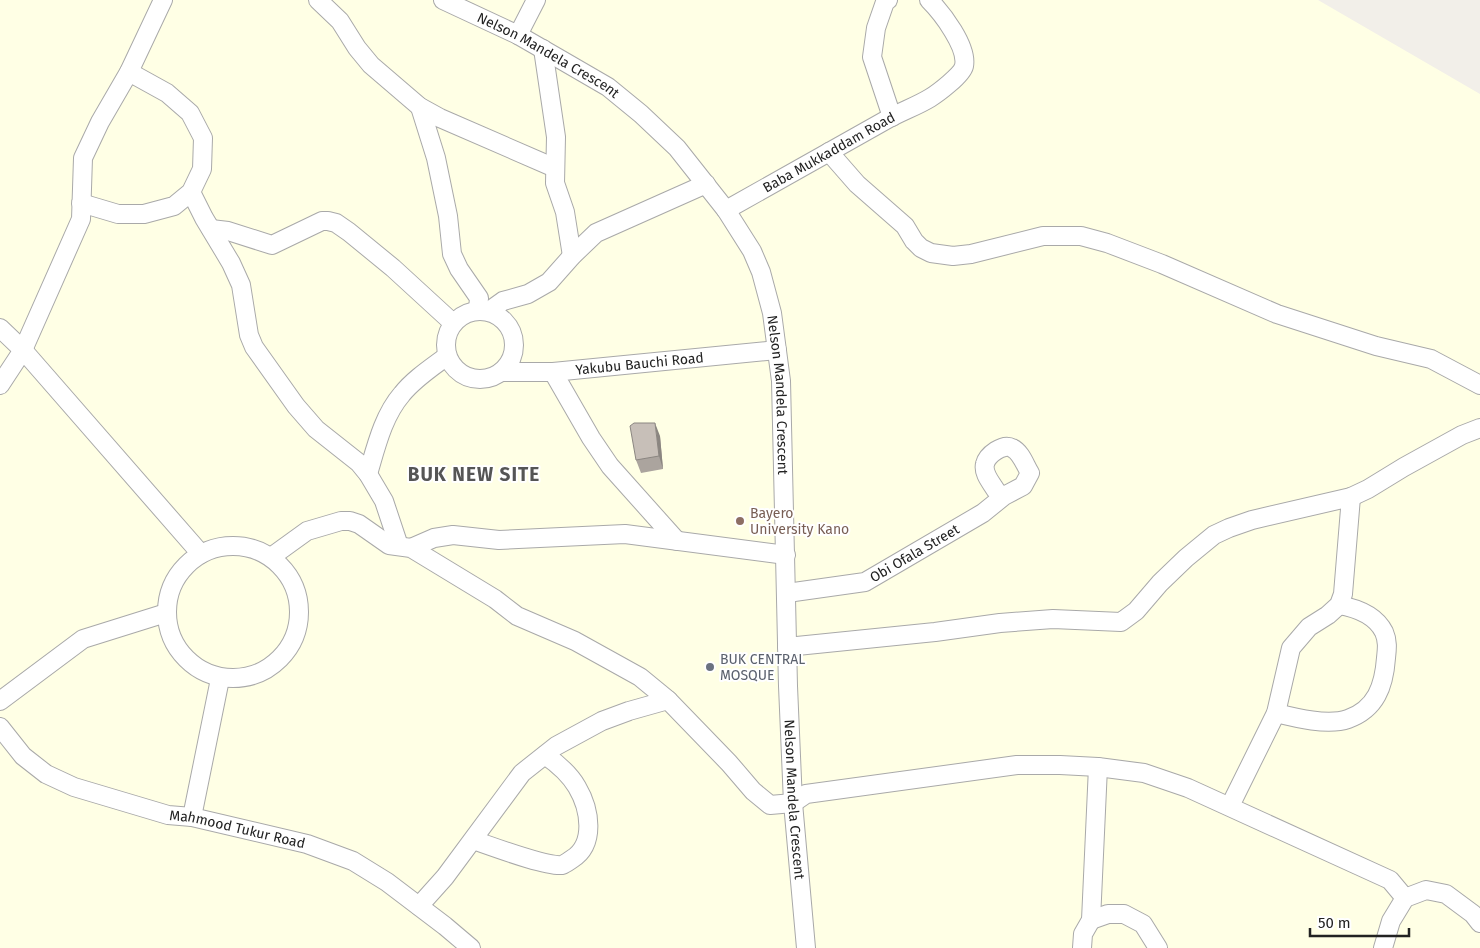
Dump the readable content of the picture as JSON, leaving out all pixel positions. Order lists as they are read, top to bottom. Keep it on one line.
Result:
{"streets":{"street":["Nelson Mandela Crescent","Baba Mukkaddam Road","Yakubu Bauchi Road","Obi Ofala Street","Mahmood Tukur Road"]},"crossings":[["Nelson Mandela Crescent","Baba Mukkaddam Road"],["Nelson Mandela Crescent","Yakubu Bauchi Road"],["Nelson Mandela Crescent","Obi Ofala Street"]],"districts":["BUK NEW SITE"],"places":["Bayero University Kano","BUK CENTRAL MOSQUE"],"scale_bar":"50 m"}
